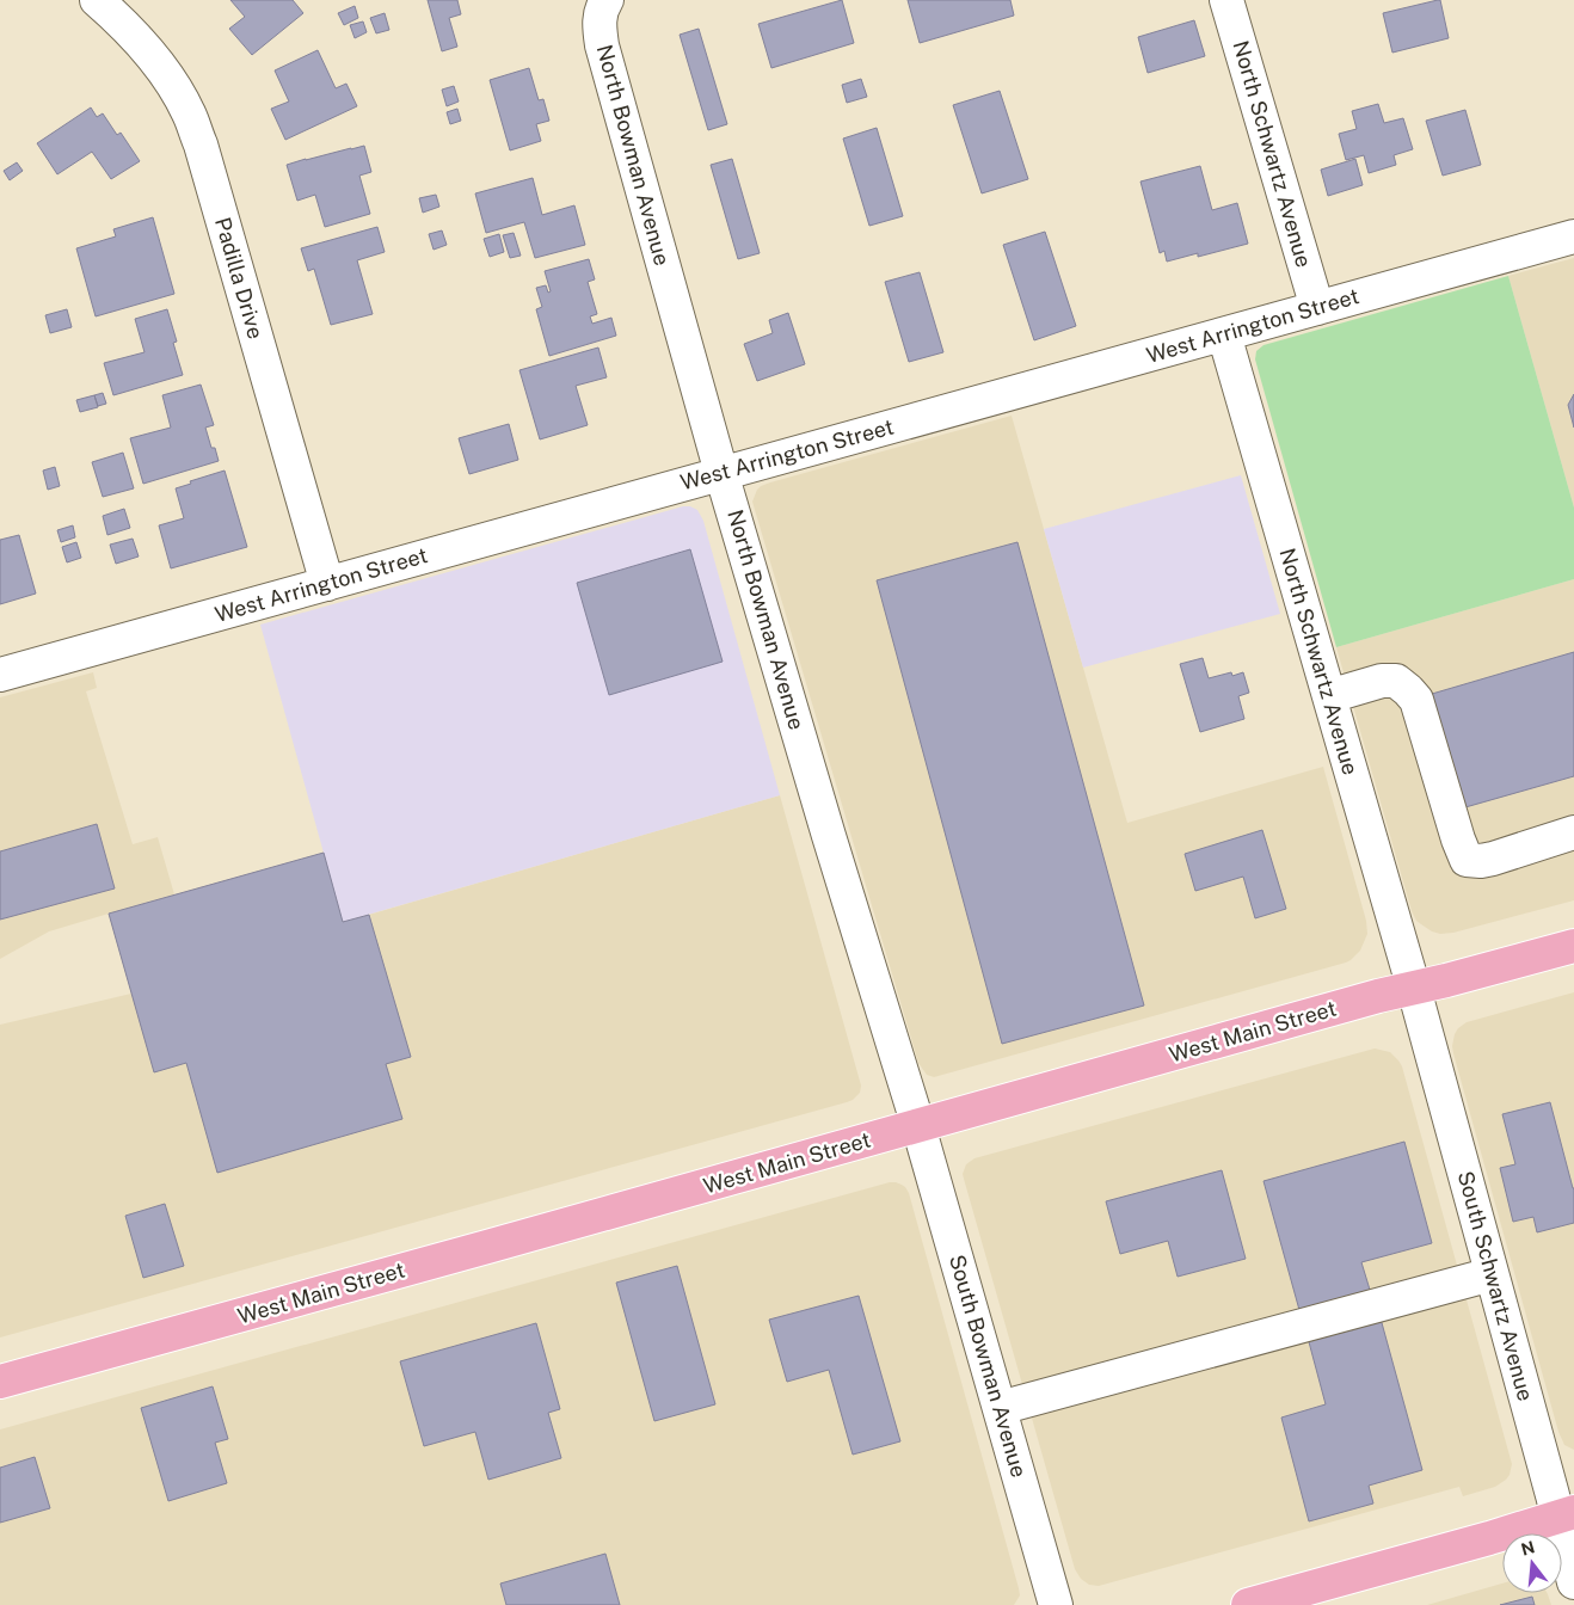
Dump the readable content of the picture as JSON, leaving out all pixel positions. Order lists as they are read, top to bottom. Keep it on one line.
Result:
{"streets":{"main road":["West Main Street"],"street":["North Schwartz Avenue","North Bowman Avenue","Padilla Drive","West Arrington Street","South Schwartz Avenue","South Bowman Avenue"]},"crossings":[["North Schwartz Avenue","West Arrington Street"],["North Schwartz Avenue","West Main Street"],["North Schwartz Avenue","South Schwartz Avenue"],["North Bowman Avenue","West Arrington Street"],["North Bowman Avenue","West Main Street"],["North Bowman Avenue","South Bowman Avenue"],["Padilla Drive","West Arrington Street"],["West Main Street","South Schwartz Avenue"],["West Main Street","South Bowman Avenue"]],"north":"top"}
